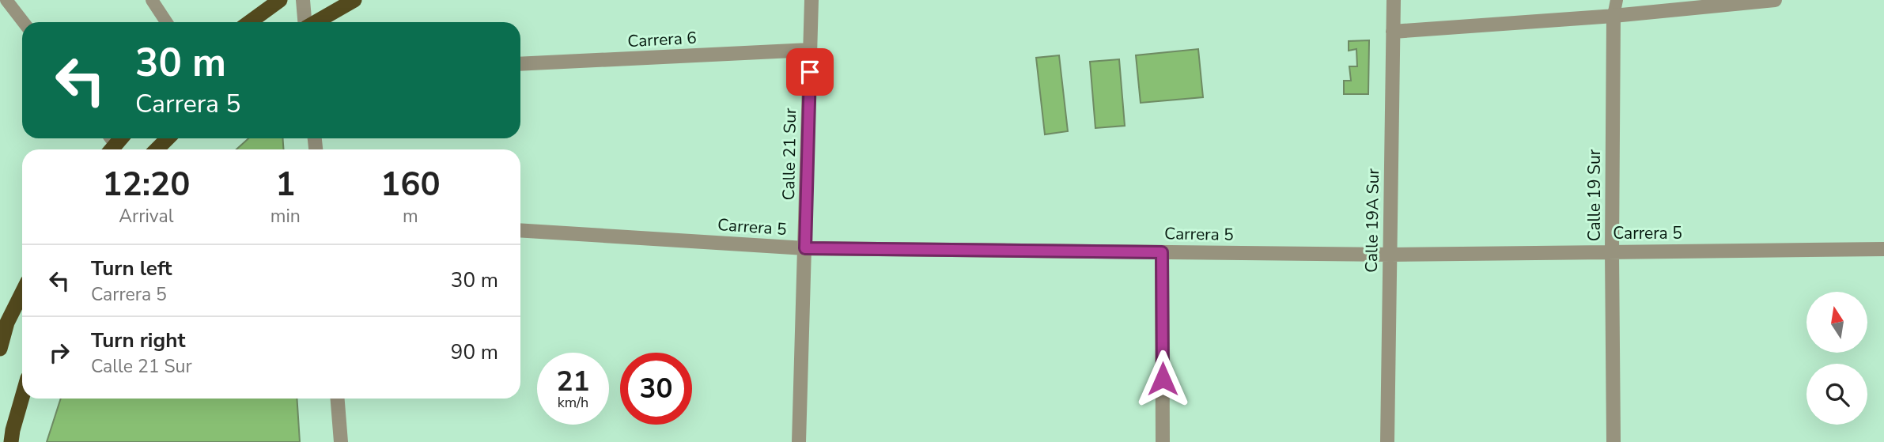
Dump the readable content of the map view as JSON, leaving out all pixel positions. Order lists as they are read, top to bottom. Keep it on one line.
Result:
{"streets":{"street":["Carrera 6","Calle 21 Sur","Calle 19 Sur","Calle 19A Sur","Carrera 5"]},"crossings":[["Carrera 6","Calle 21 Sur"],["Calle 21 Sur","Carrera 5"],["Calle 19 Sur","Carrera 5"],["Calle 19A Sur","Carrera 5"]],"north":"top","page":{"turn":["30 m","Carrera 5"],"eta":["12:20","Arrival","1","min","160","m"],"list":[{"name":"Turn left","note":"Carrera 5","value":"30 m"},{"name":"Turn right","note":"Calle 21 Sur","value":"90 m"}],"speed":"21 km/h","limit":"30"}}
